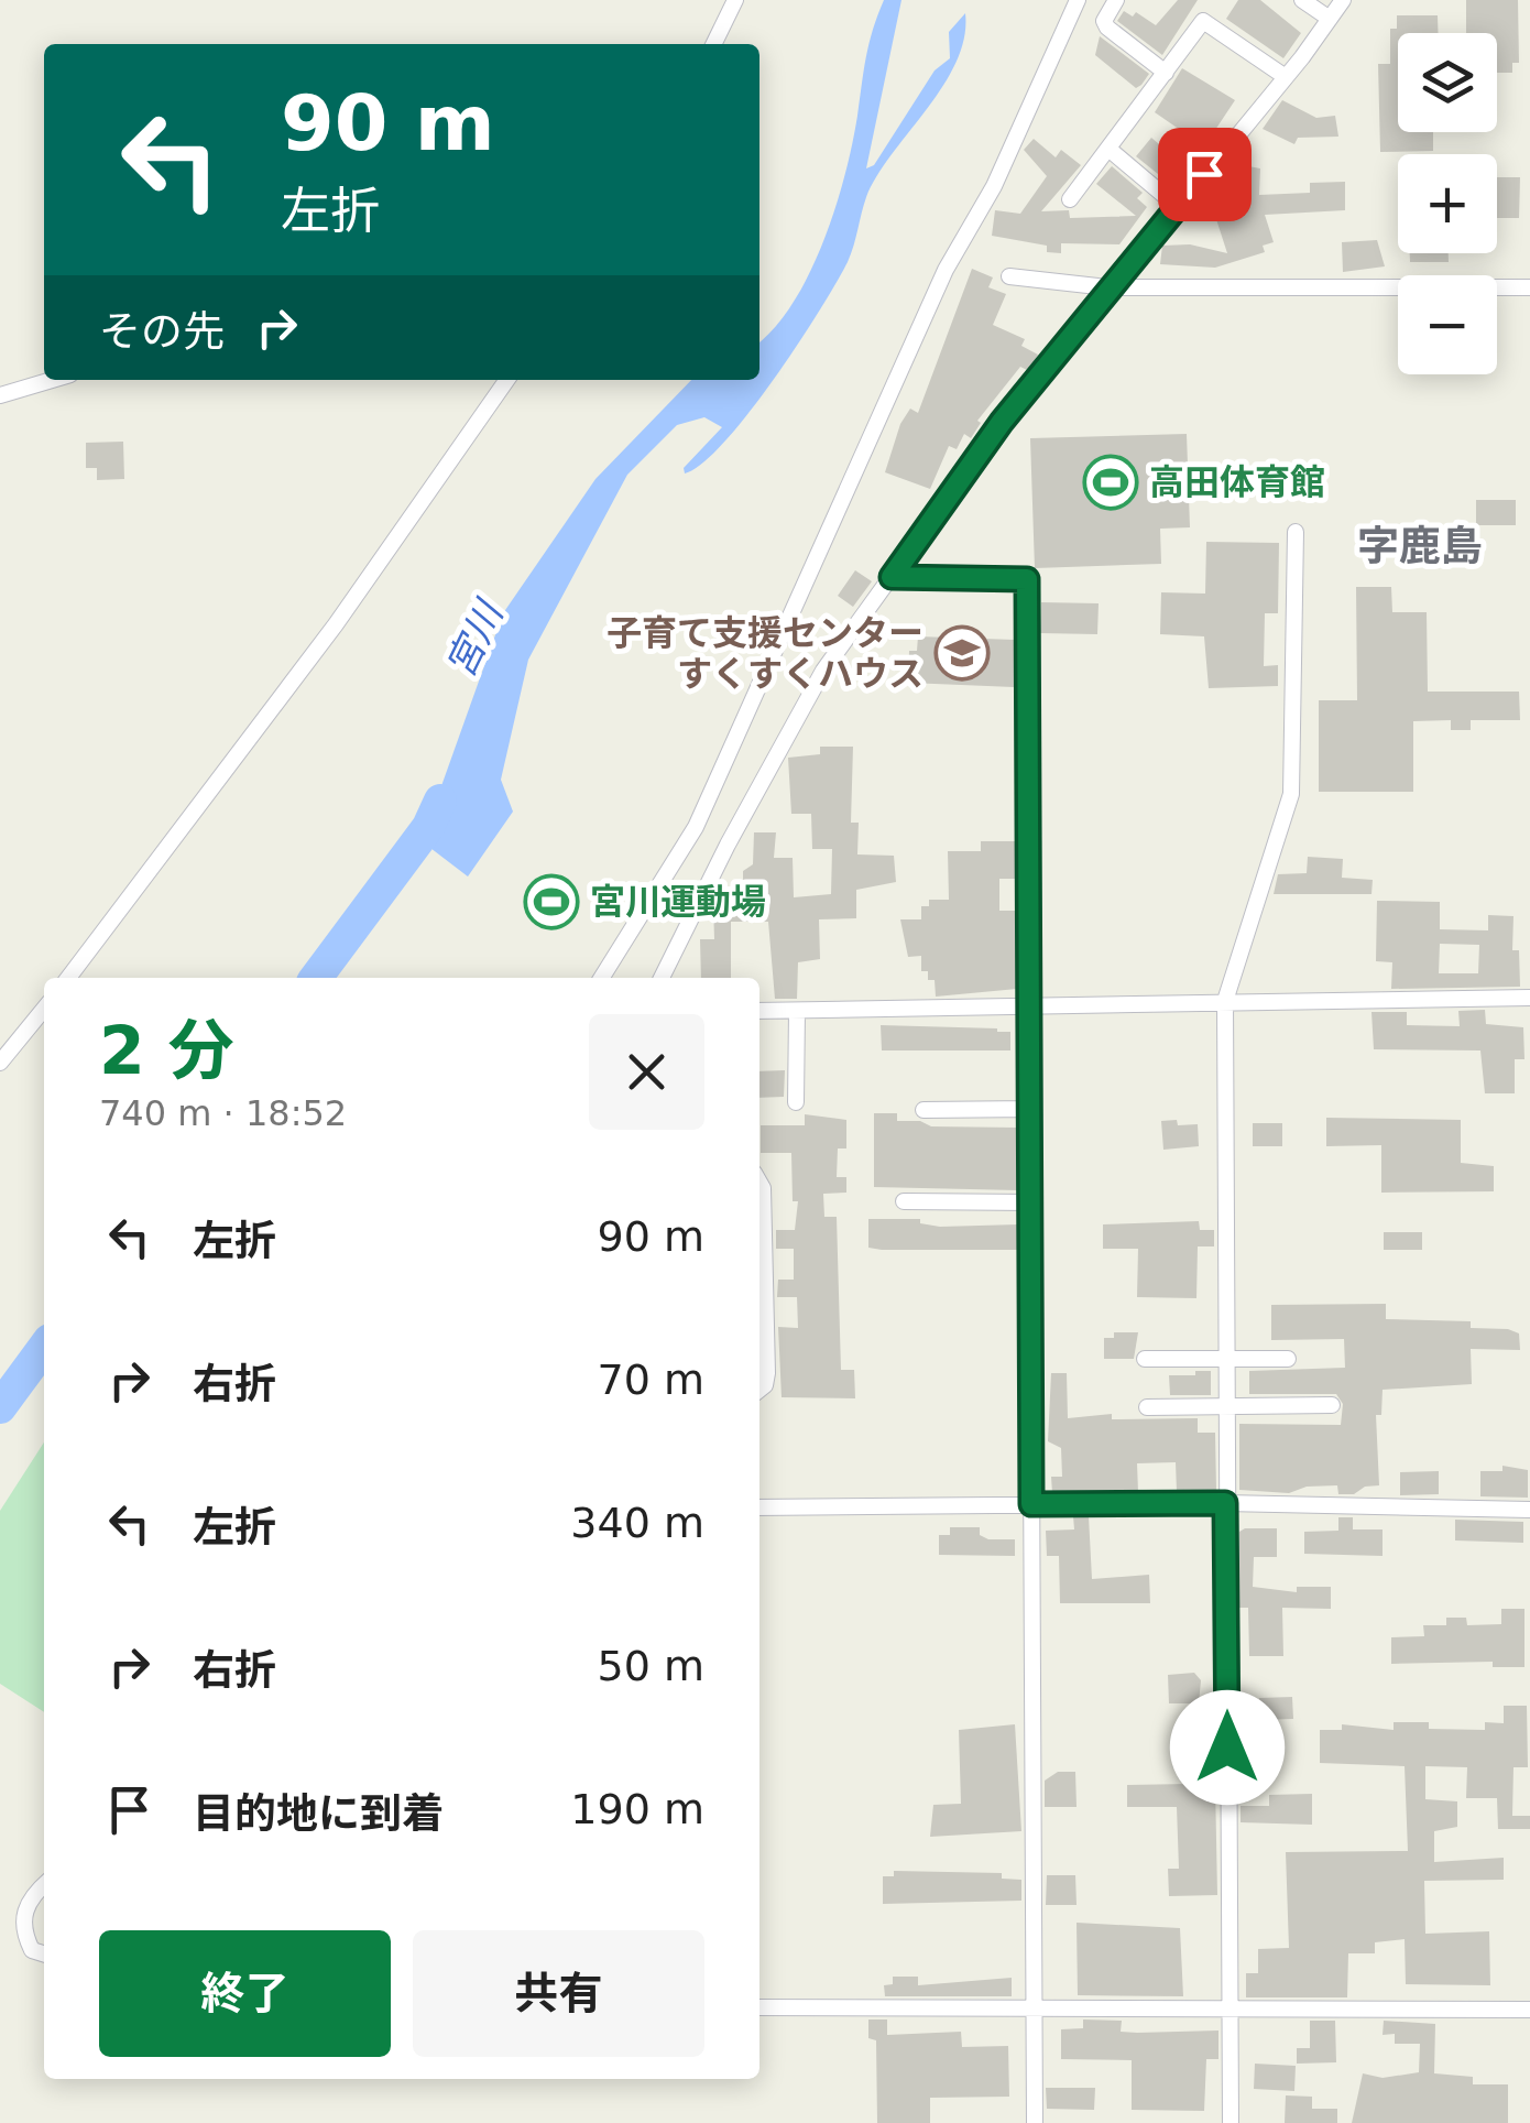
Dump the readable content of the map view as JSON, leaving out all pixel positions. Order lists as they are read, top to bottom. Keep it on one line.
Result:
{"districts":["字鹿島"],"water":["宮川"],"places":{"sports":["高田体育館","宮川運動場"],"school or university":["子育て支援センター すくすくハウス"]},"page":{"map_buttons":["+","−"],"turn":["90 m","左折"],"then":"その先","heading":["2 分","740 m · 18:52"],"list":[{"name":"左折","value":"90 m"},{"name":"右折","value":"70 m"},{"name":"左折","value":"340 m"},{"name":"右折","value":"50 m"},{"name":"目的地に到着","value":"190 m"}],"buttons":["終了","共有"]}}
